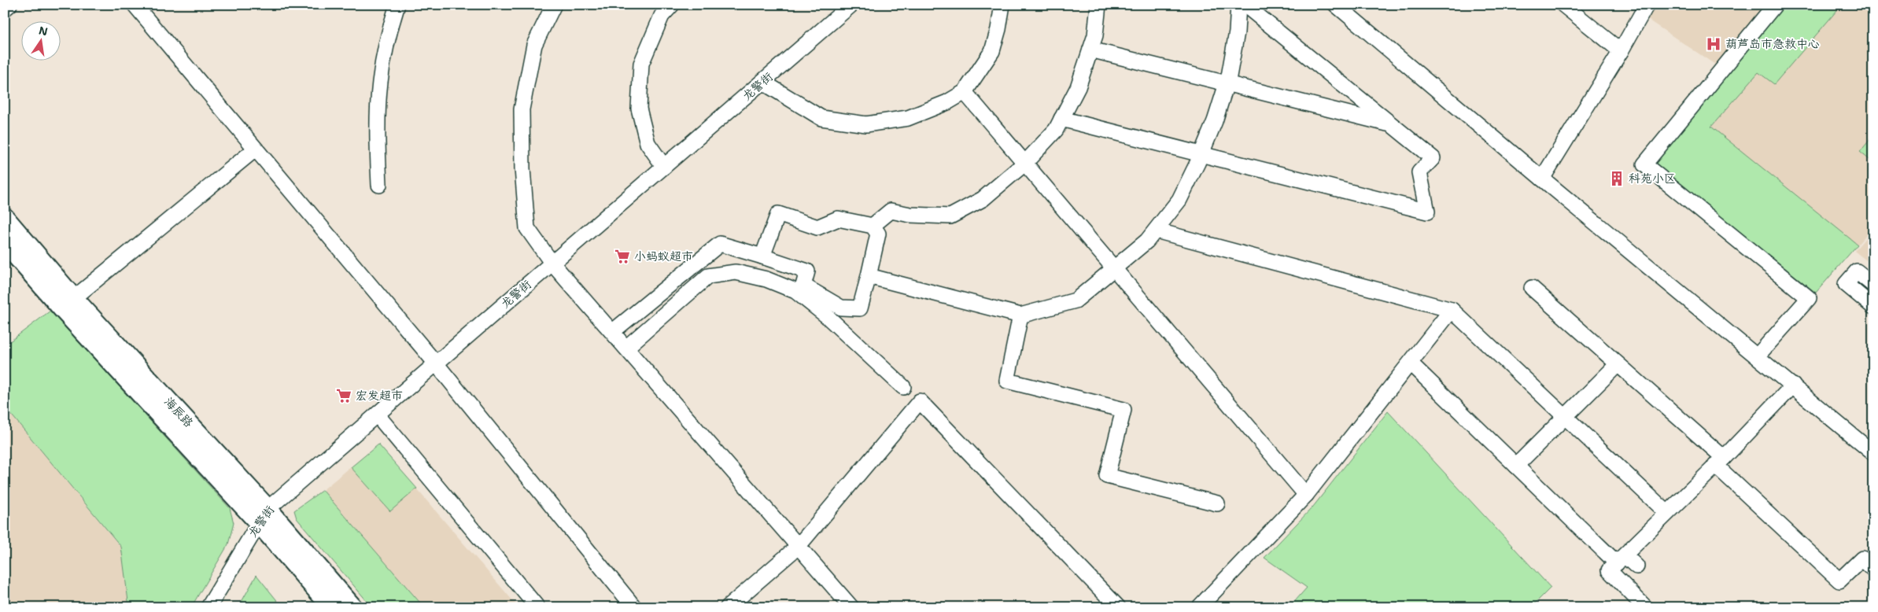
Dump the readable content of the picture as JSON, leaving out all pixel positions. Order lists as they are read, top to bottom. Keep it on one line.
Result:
{"streets":{"main road":["海辰路"],"street":["龙警街"]},"crossings":[["龙警街","海辰路"]],"places":{"hospital":["葫芦岛市急救中心"],"building":["科苑小区"],"supermarket":["小蚂蚁超市","宏发超市"]},"north":"top"}
